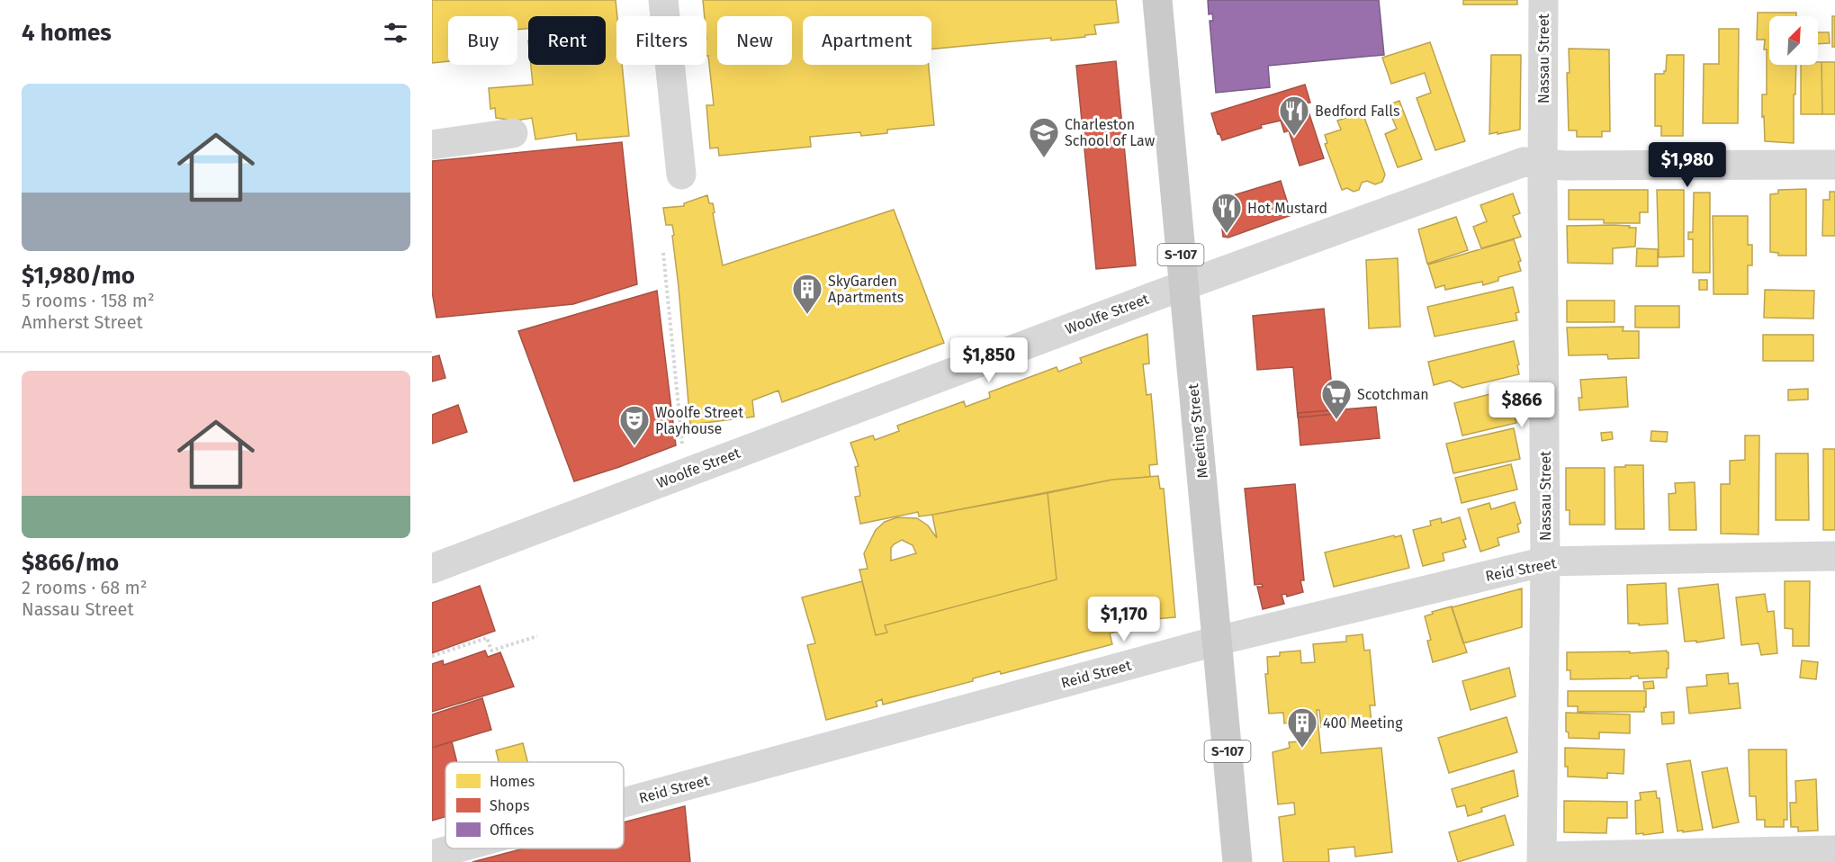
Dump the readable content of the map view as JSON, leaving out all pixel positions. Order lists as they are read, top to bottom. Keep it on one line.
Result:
{"streets":{"main road":["S-107","Meeting Street"],"street":["Nassau Street","Woolfe Street","Reid Street"]},"crossings":[["Nassau Street","Woolfe Street"],["Nassau Street","Reid Street"],["Woolfe Street","Meeting Street"],["Meeting Street","Reid Street"]],"places":{"restaurant":["Bedford Falls","Hot Mustard"],"school or university":["Charleston School of Law"],"building":["SkyGarden Apartments","400 Meeting"],"supermarket":["Scotchman"],"theatre":["Woolfe Street Playhouse"]},"legend":["Homes","Shops","Offices"],"north":"top right","page":{"heading":"4 homes","chip":["Buy","Rent","Filters","New","Apartment"],"list":[{"name":"$1,980/mo","note":"5 rooms · 158 m² · Amherst Street"},{"name":"$866/mo","note":"2 rooms · 68 m² · Nassau Street"}],"price":["$1,980","$1,850","$866","$1,170"]}}
